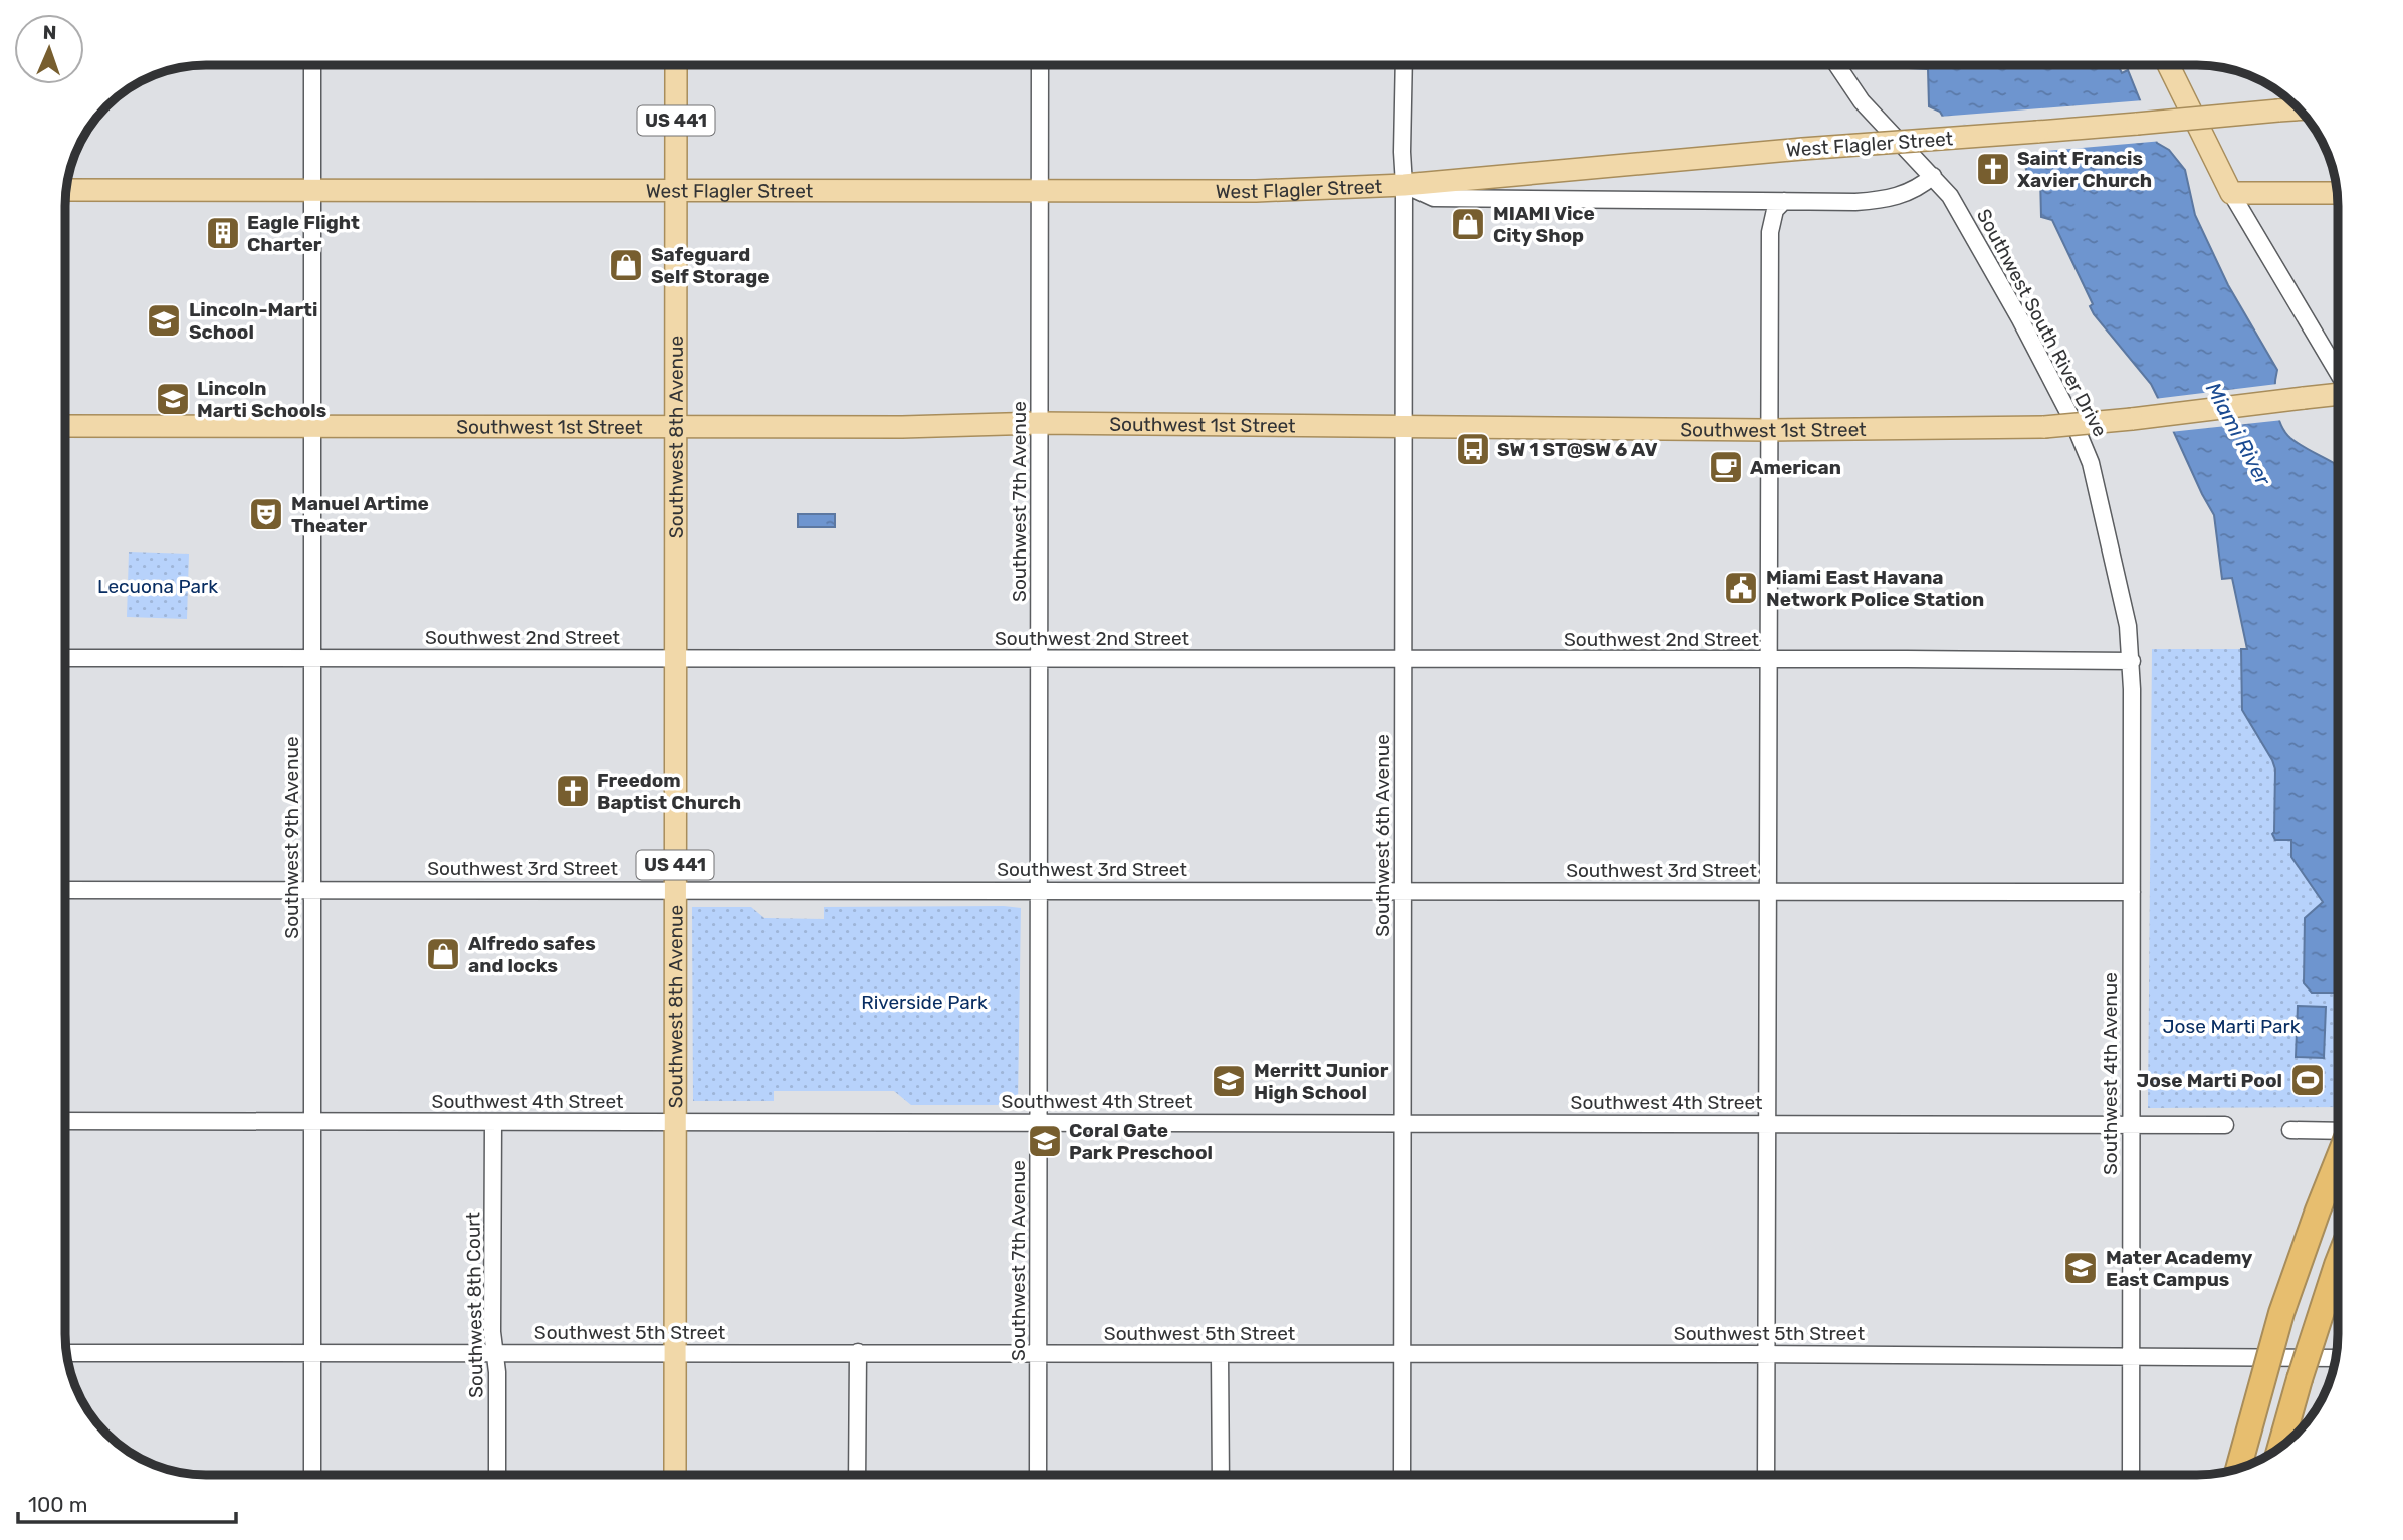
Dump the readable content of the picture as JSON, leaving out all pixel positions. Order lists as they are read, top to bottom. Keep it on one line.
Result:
{"streets":{"main road":["US 441","West Flagler Street","Southwest 1st Street","Southwest 8th Avenue"],"street":["Southwest South River Drive","Southwest 7th Avenue","Southwest 2nd Street","Southwest 6th Avenue","Southwest 9th Avenue","Southwest 3rd Street","Southwest 4th Avenue","Southwest 4th Street","Southwest 8th Court","Southwest 5th Street"]},"crossings":[["US 441","West Flagler Street"],["US 441","Southwest 8th Avenue"],["West Flagler Street","Southwest South River Drive"],["West Flagler Street","Southwest 8th Avenue"],["West Flagler Street","Southwest 7th Avenue"],["West Flagler Street","Southwest 6th Avenue"],["West Flagler Street","Southwest 9th Avenue"],["Southwest South River Drive","Southwest 2nd Street"],["Southwest South River Drive","Southwest 4th Avenue"],["Southwest 1st Street","Southwest 8th Avenue"],["Southwest 1st Street","Southwest 7th Avenue"],["Southwest 1st Street","Southwest 6th Avenue"],["Southwest 1st Street","Southwest 9th Avenue"],["Southwest 8th Avenue","Southwest 2nd Street"],["Southwest 8th Avenue","Southwest 3rd Street"],["Southwest 8th Avenue","Southwest 4th Street"],["Southwest 8th Avenue","Southwest 5th Street"],["Southwest 7th Avenue","Southwest 2nd Street"],["Southwest 7th Avenue","Southwest 3rd Street"],["Southwest 7th Avenue","Southwest 4th Street"],["Southwest 7th Avenue","Southwest 5th Street"],["Southwest 2nd Street","Southwest 6th Avenue"],["Southwest 2nd Street","Southwest 9th Avenue"],["Southwest 2nd Street","Southwest 4th Avenue"],["Southwest 6th Avenue","Southwest 3rd Street"],["Southwest 6th Avenue","Southwest 4th Street"],["Southwest 6th Avenue","Southwest 5th Street"],["Southwest 9th Avenue","Southwest 3rd Street"],["Southwest 9th Avenue","Southwest 4th Street"],["Southwest 9th Avenue","Southwest 5th Street"],["Southwest 3rd Street","Southwest 4th Avenue"],["Southwest 4th Avenue","Southwest 4th Street"],["Southwest 4th Avenue","Southwest 5th Street"],["Southwest 4th Street","Southwest 8th Court"],["Southwest 8th Court","Southwest 5th Street"]],"water":["Miami River"],"parks":["Lecuona Park","Riverside Park","Jose Marti Park"],"places":{"church":["Saint Francis Xavier Church","Freedom Baptist Church"],"shop":["MIAMI Vice City Shop","Safeguard Self Storage","Alfredo safes and locks"],"building":["Eagle Flight Charter"],"school or university":["Lincoln-Marti School","Lincoln Marti Schools","Merritt Junior High School","Coral Gate Park Preschool","Mater Academy East Campus"],"bus stop":["SW 1 ST@SW 6 AV"],"cafe":["American"],"theatre":["Manuel Artime Theater"],"public building":["Miami East Havana Network Police Station"],"sports":["Jose Marti Pool"]},"scale_bar":"100 m","north":"top"}
